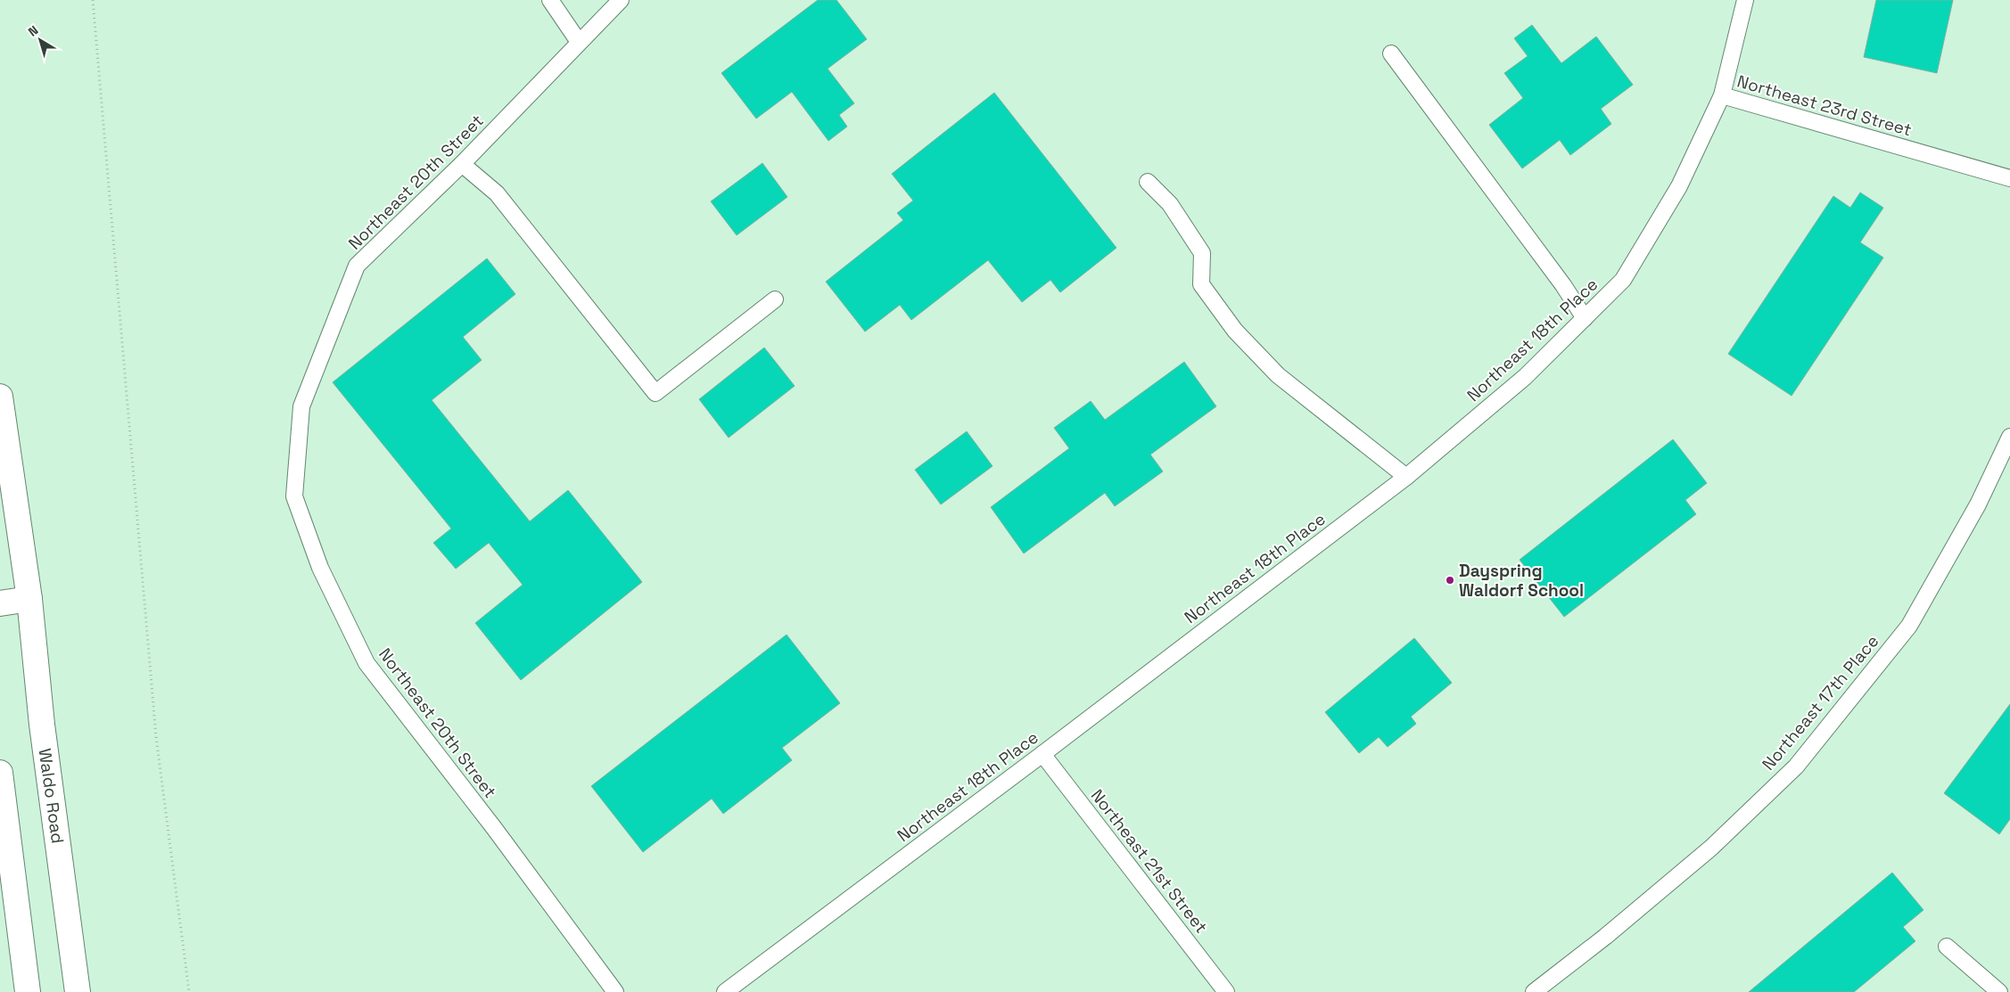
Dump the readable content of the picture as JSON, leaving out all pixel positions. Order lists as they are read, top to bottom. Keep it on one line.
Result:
{"streets":{"main road":["Waldo Road"],"lane":["Northeast 23rd Street","Northeast 20th Street","Northeast 18th Place","Northeast 17th Place","Northeast 21st Street"]},"crossings":[["Northeast 23rd Street","Northeast 18th Place"],["Northeast 18th Place","Northeast 21st Street"]],"places":["Dayspring Waldorf School"],"north":"top left"}
